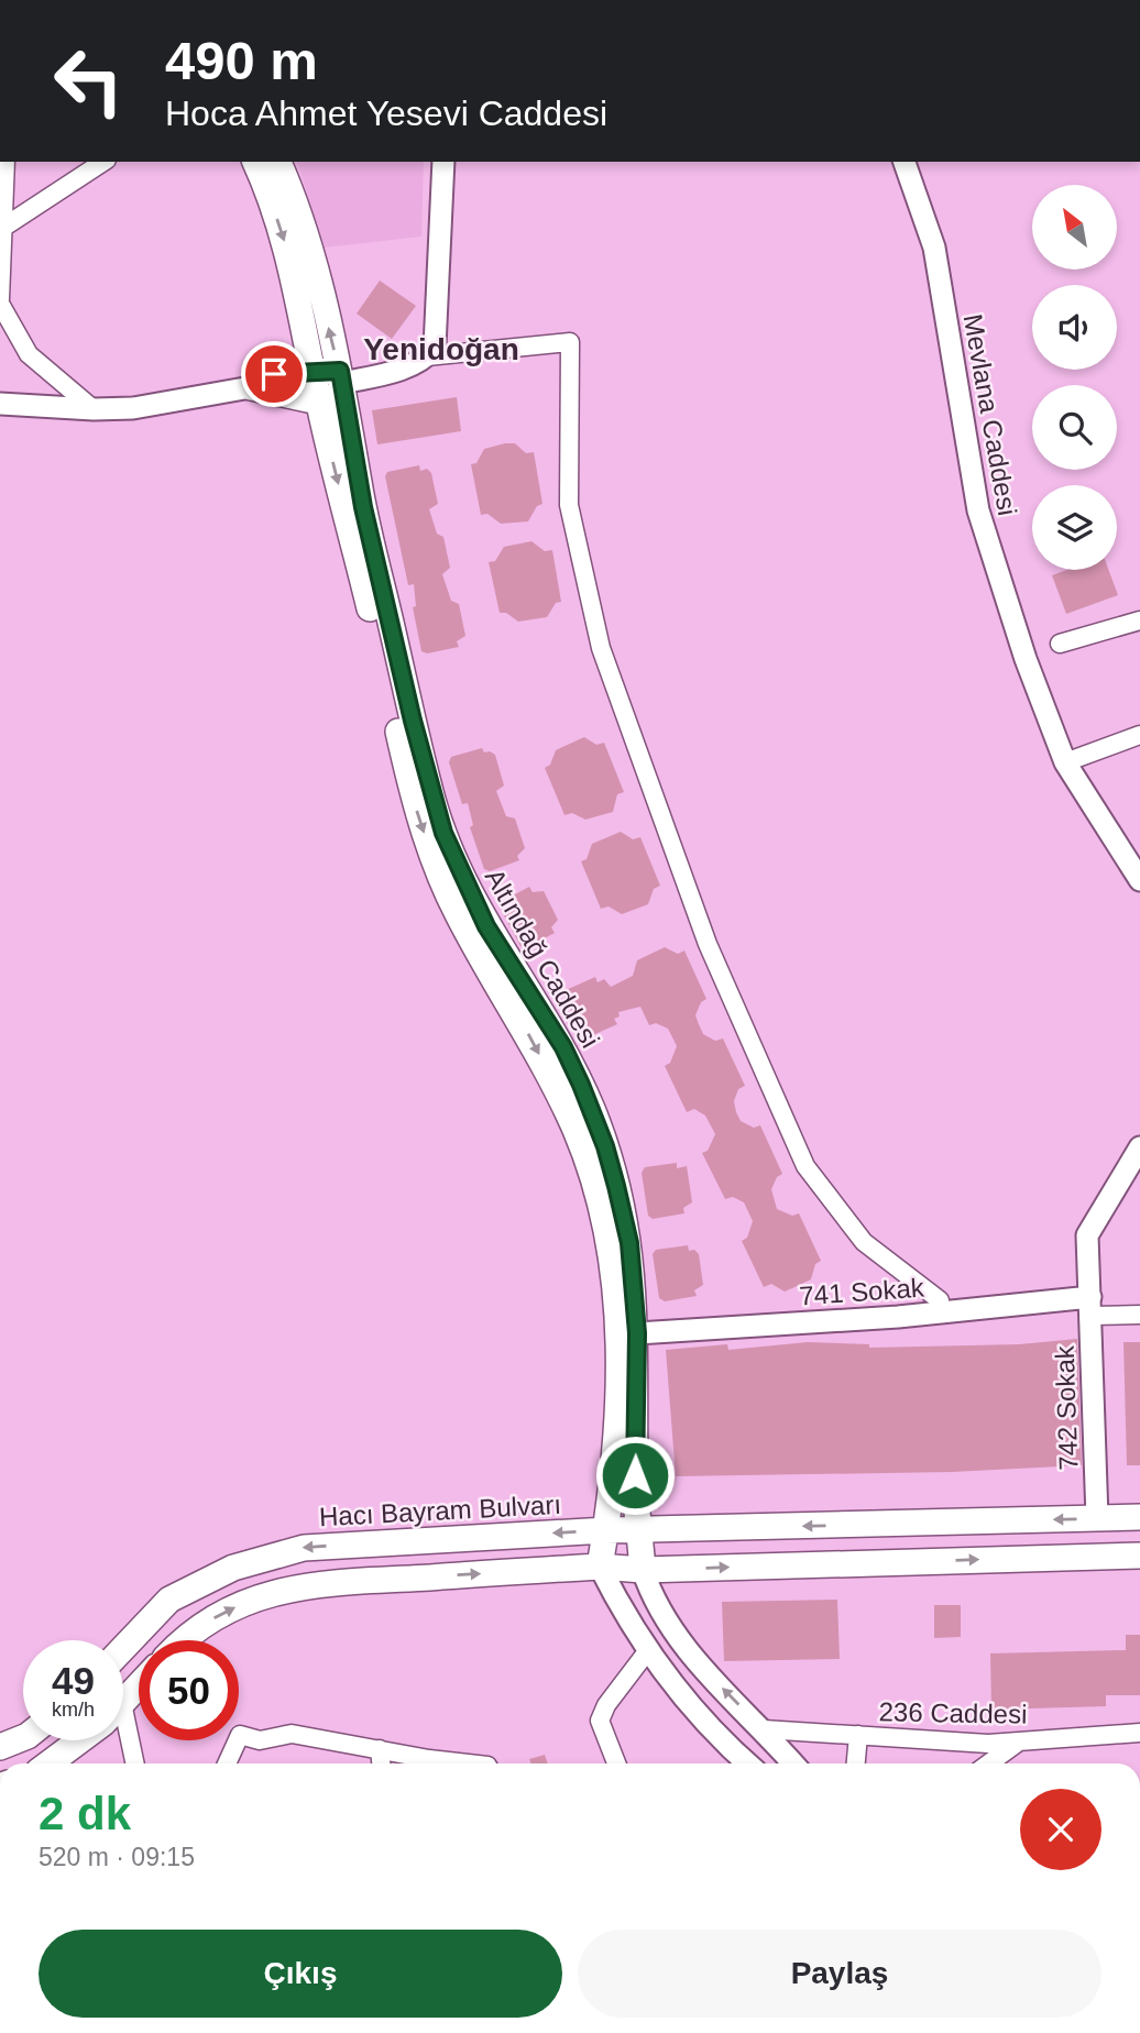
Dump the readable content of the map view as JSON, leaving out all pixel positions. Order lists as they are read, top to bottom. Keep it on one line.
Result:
{"streets":{"main road":["Altındağ Caddesi","Hacı Bayram Bulvarı"],"street":["Mevlana Caddesi","741 Sokak","742 Sokak","236 Caddesi"]},"crossings":[["Altındağ Caddesi","741 Sokak"],["Altındağ Caddesi","Hacı Bayram Bulvarı"],["741 Sokak","742 Sokak"],["742 Sokak","Hacı Bayram Bulvarı"]],"districts":["Yenidoğan"],"north":"top left","page":{"turn":["490 m","Hoca Ahmet Yesevi Caddesi"],"speed":"49 km/h","limit":"50","heading":["2 dk","520 m · 09:15"],"buttons":["Çıkış","Paylaş"]}}
